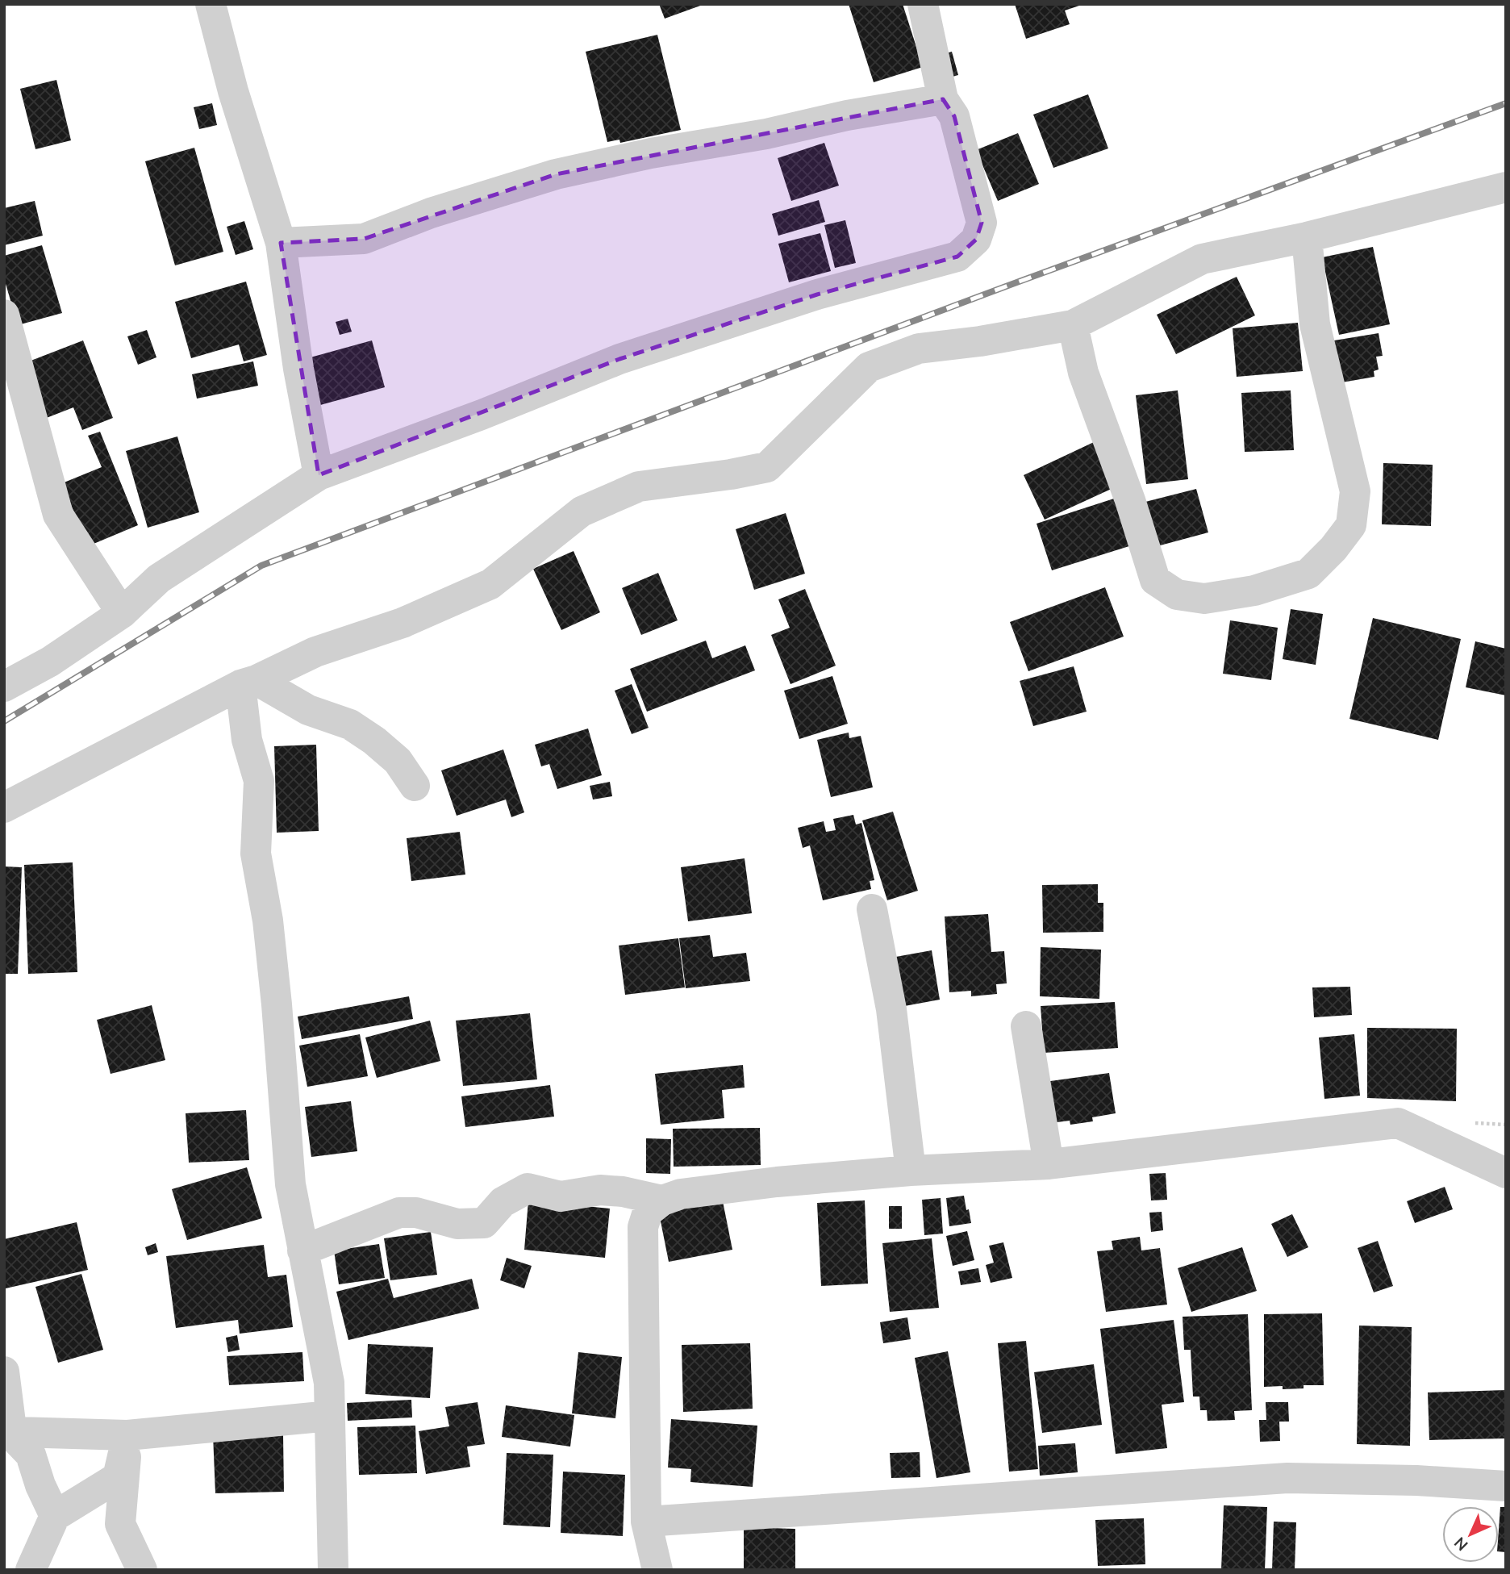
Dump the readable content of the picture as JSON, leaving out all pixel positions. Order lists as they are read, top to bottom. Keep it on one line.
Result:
{"north":"bottom left"}
